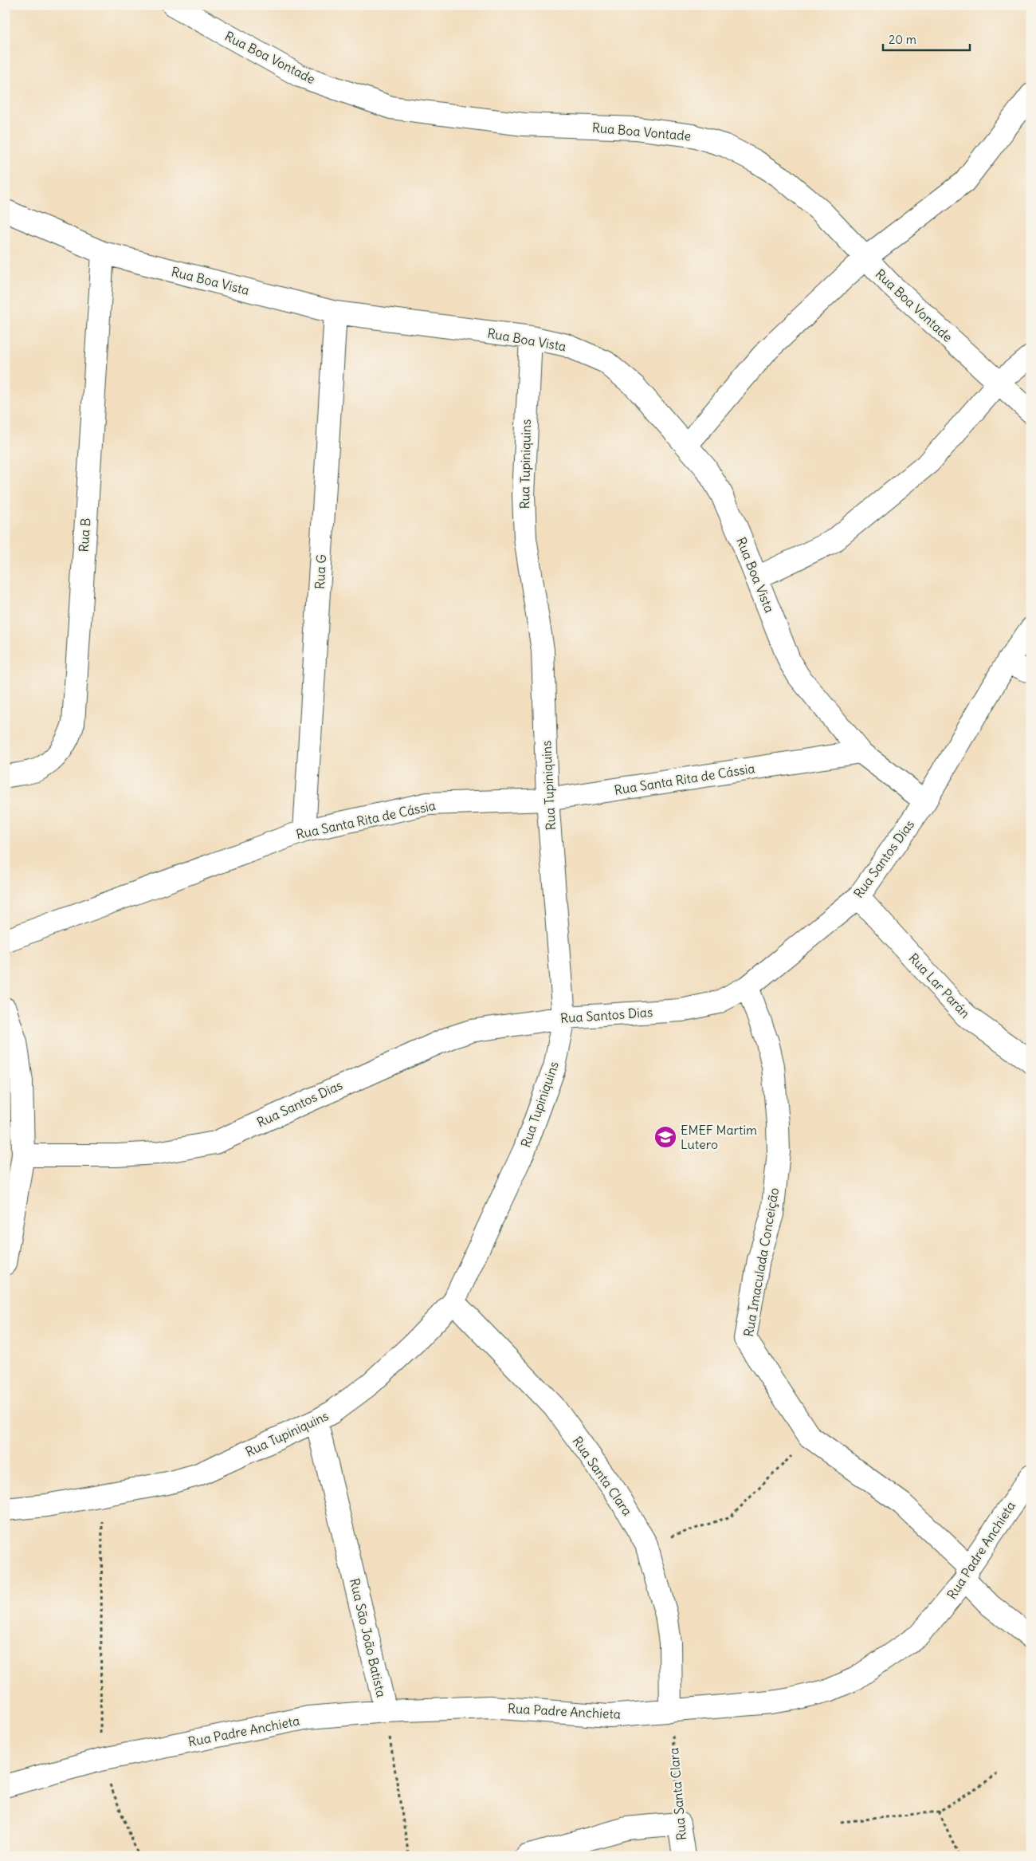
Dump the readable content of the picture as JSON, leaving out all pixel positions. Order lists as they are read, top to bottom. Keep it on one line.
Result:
{"streets":{"street":["Rua Boa Vontade","Rua Boa Vista","Rua Tupiniquins","Rua B","Rua G","Rua Santa Rita de Cássia","Rua Santos Dias","Rua Lar Parán","Rua Imaculada Conceição","Rua Santa Clara","Rua Padre Anchieta","Rua São João Batista"]},"crossings":[["Rua Boa Vista","Rua Tupiniquins"],["Rua Boa Vista","Rua B"],["Rua Boa Vista","Rua G"],["Rua Boa Vista","Rua Santa Rita de Cássia"],["Rua Boa Vista","Rua Santos Dias"],["Rua Tupiniquins","Rua Santa Rita de Cássia"],["Rua Tupiniquins","Rua Santos Dias"],["Rua Tupiniquins","Rua Santa Clara"],["Rua Tupiniquins","Rua São João Batista"],["Rua G","Rua Santa Rita de Cássia"],["Rua Santos Dias","Rua Lar Parán"],["Rua Santos Dias","Rua Imaculada Conceição"],["Rua Imaculada Conceição","Rua Padre Anchieta"],["Rua Santa Clara","Rua Padre Anchieta"],["Rua Padre Anchieta","Rua São João Batista"]],"places":{"school or university":["EMEF Martim Lutero"]},"scale_bar":"20 m"}
